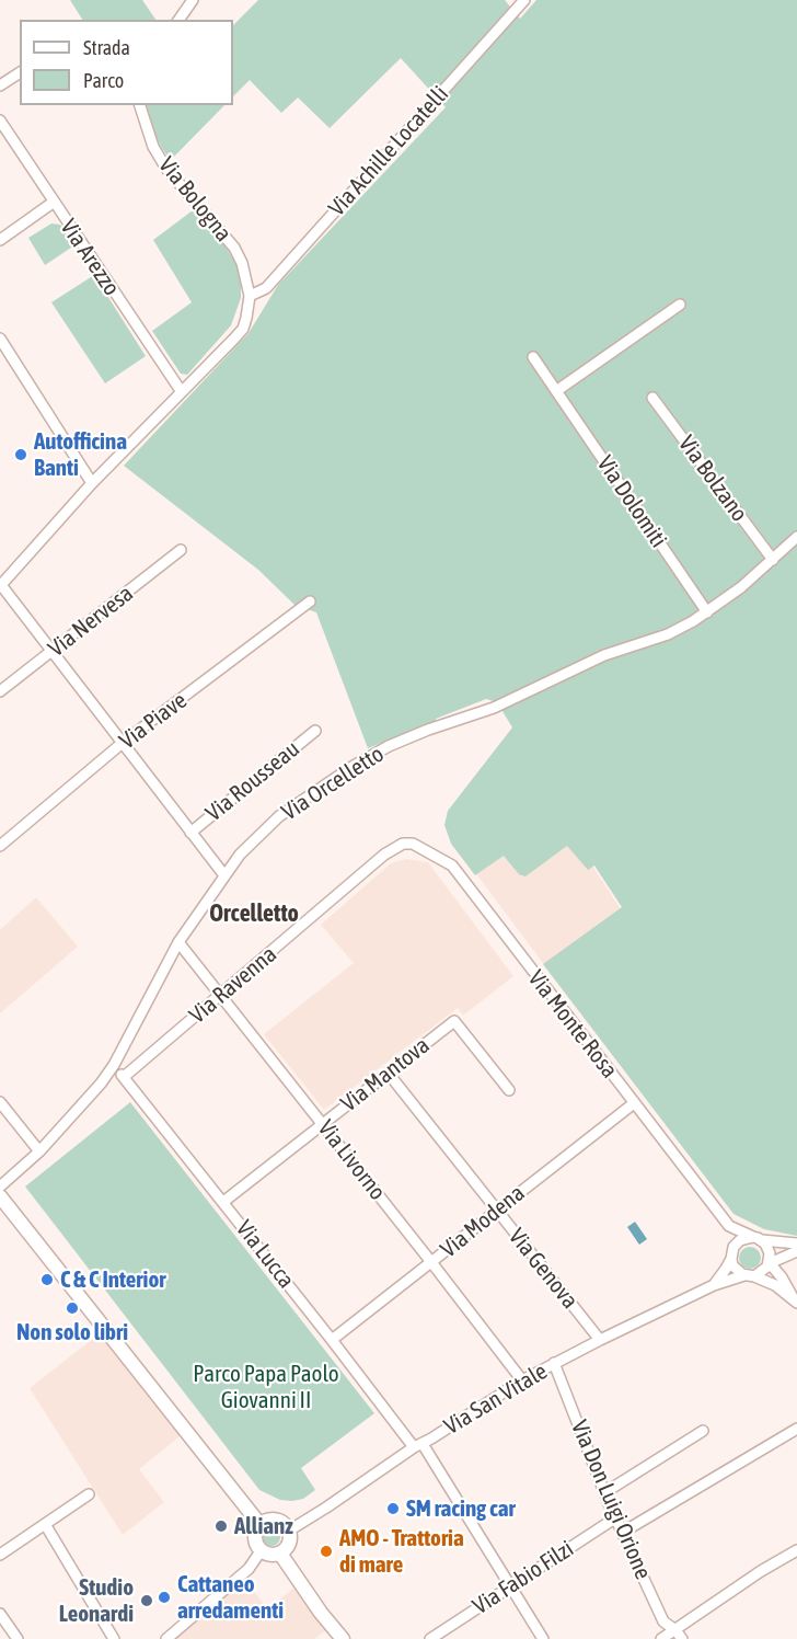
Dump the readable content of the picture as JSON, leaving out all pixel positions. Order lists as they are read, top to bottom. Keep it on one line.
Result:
{"streets":{"street":["Via Achille Locatelli","Via Bologna","Via Arezzo","Via Bolzano","Via Dolomiti","Via Nervesa","Via Piave","Via Rousseau","Via Orcelletto","Via Ravenna","Via Monte Rosa","Via Mantova","Via Livorno","Via Modena","Via Lucca","Via Genova","Via San Vitale","Via Don Luigi Orione","Via Fabio Filzi"]},"crossings":[["Via Achille Locatelli","Via Bologna"],["Via Bolzano","Via Orcelletto"],["Via Dolomiti","Via Orcelletto"],["Via Orcelletto","Via Livorno"],["Via Orcelletto","Via Lucca"],["Via Ravenna","Via Monte Rosa"],["Via Ravenna","Via Livorno"],["Via Ravenna","Via Lucca"],["Via Monte Rosa","Via Modena"],["Via Monte Rosa","Via San Vitale"],["Via Mantova","Via Livorno"],["Via Mantova","Via Lucca"],["Via Mantova","Via Genova"],["Via Livorno","Via Modena"],["Via Livorno","Via San Vitale"],["Via Modena","Via Lucca"],["Via Modena","Via Genova"],["Via Lucca","Via San Vitale"],["Via Lucca","Via Fabio Filzi"],["Via Genova","Via San Vitale"],["Via San Vitale","Via Don Luigi Orione"],["Via Don Luigi Orione","Via Fabio Filzi"]],"districts":["Orcelletto"],"parks":["Parco Papa Paolo Giovanni II"],"places":["Autofficina Banti","C & C Interior","Non solo libri","SM racing car","Allianz","AMO - Trattoria di mare","Cattaneo arredamenti","Studio Leonardi"],"legend":["Strada","Parco"]}
